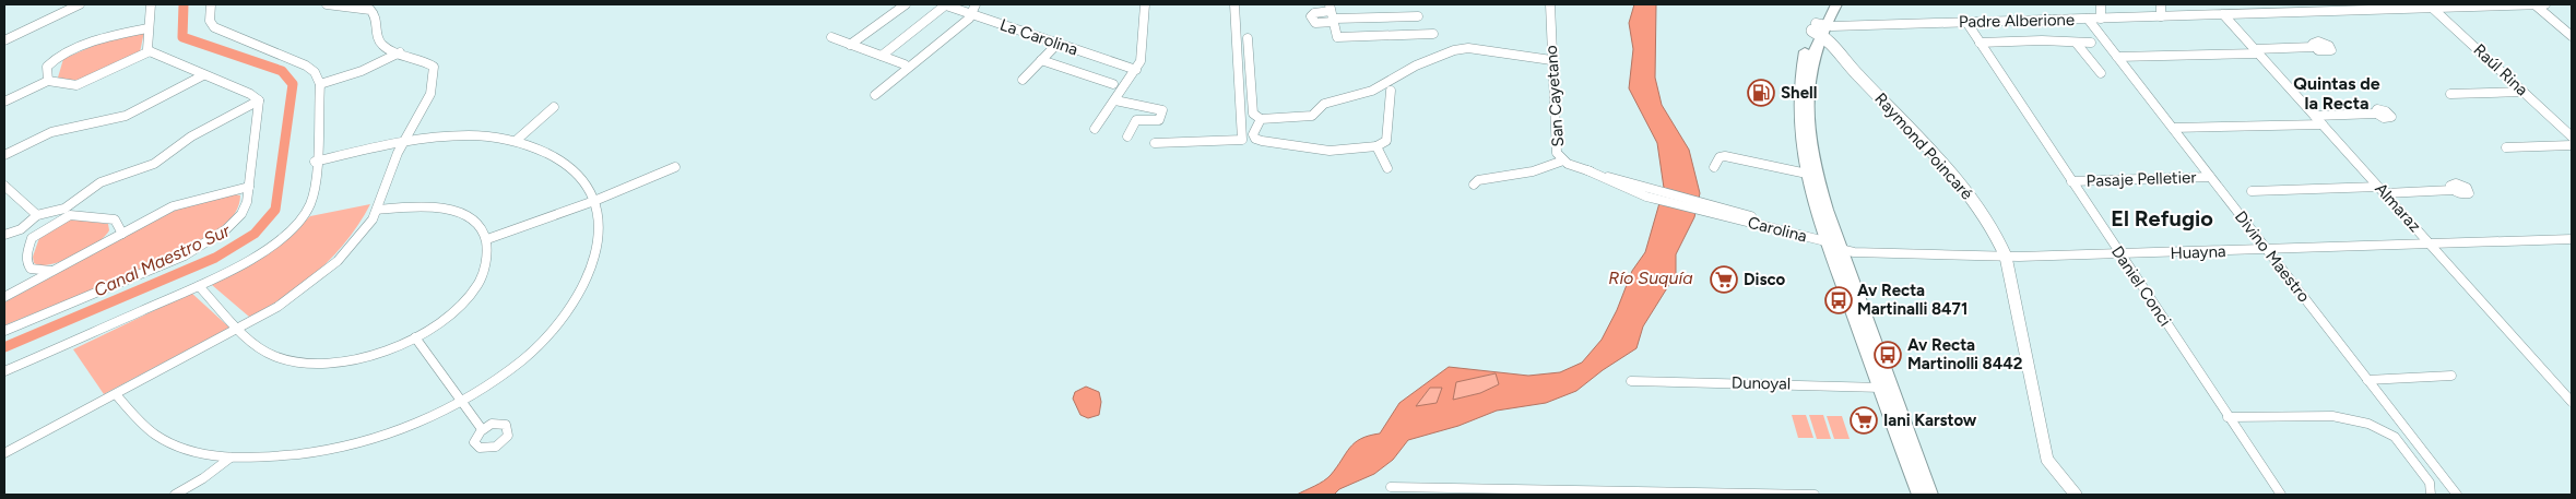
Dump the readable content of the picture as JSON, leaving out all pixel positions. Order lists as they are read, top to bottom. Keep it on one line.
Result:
{"streets":{"street":["Padre Alberione","La Carolina","Raúl Rina","San Cayetano","Raymond Poincaré","Pasaje Pelletier","Almaraz","Carolina","Huayna","Divino Maestro","Daniel Conci","Dunoyal"]},"crossings":[["Padre Alberione","Raúl Rina"],["Padre Alberione","Raymond Poincaré"],["Padre Alberione","Almaraz"],["Padre Alberione","Divino Maestro"],["Padre Alberione","Daniel Conci"],["San Cayetano","Carolina"],["Raymond Poincaré","Huayna"],["Pasaje Pelletier","Divino Maestro"],["Pasaje Pelletier","Daniel Conci"],["Almaraz","Huayna"],["Carolina","Huayna"],["Huayna","Divino Maestro"],["Huayna","Daniel Conci"]],"districts":["Quintas de la Recta","El Refugio"],"water":["Canal Maestro Sur","Río Suquía"],"places":{"fuel station":["Shell"],"supermarket":["Disco","Iani Karstow"],"bus stop":["Av Recta Martinalli 8471","Av Recta Martinolli 8442"]}}
